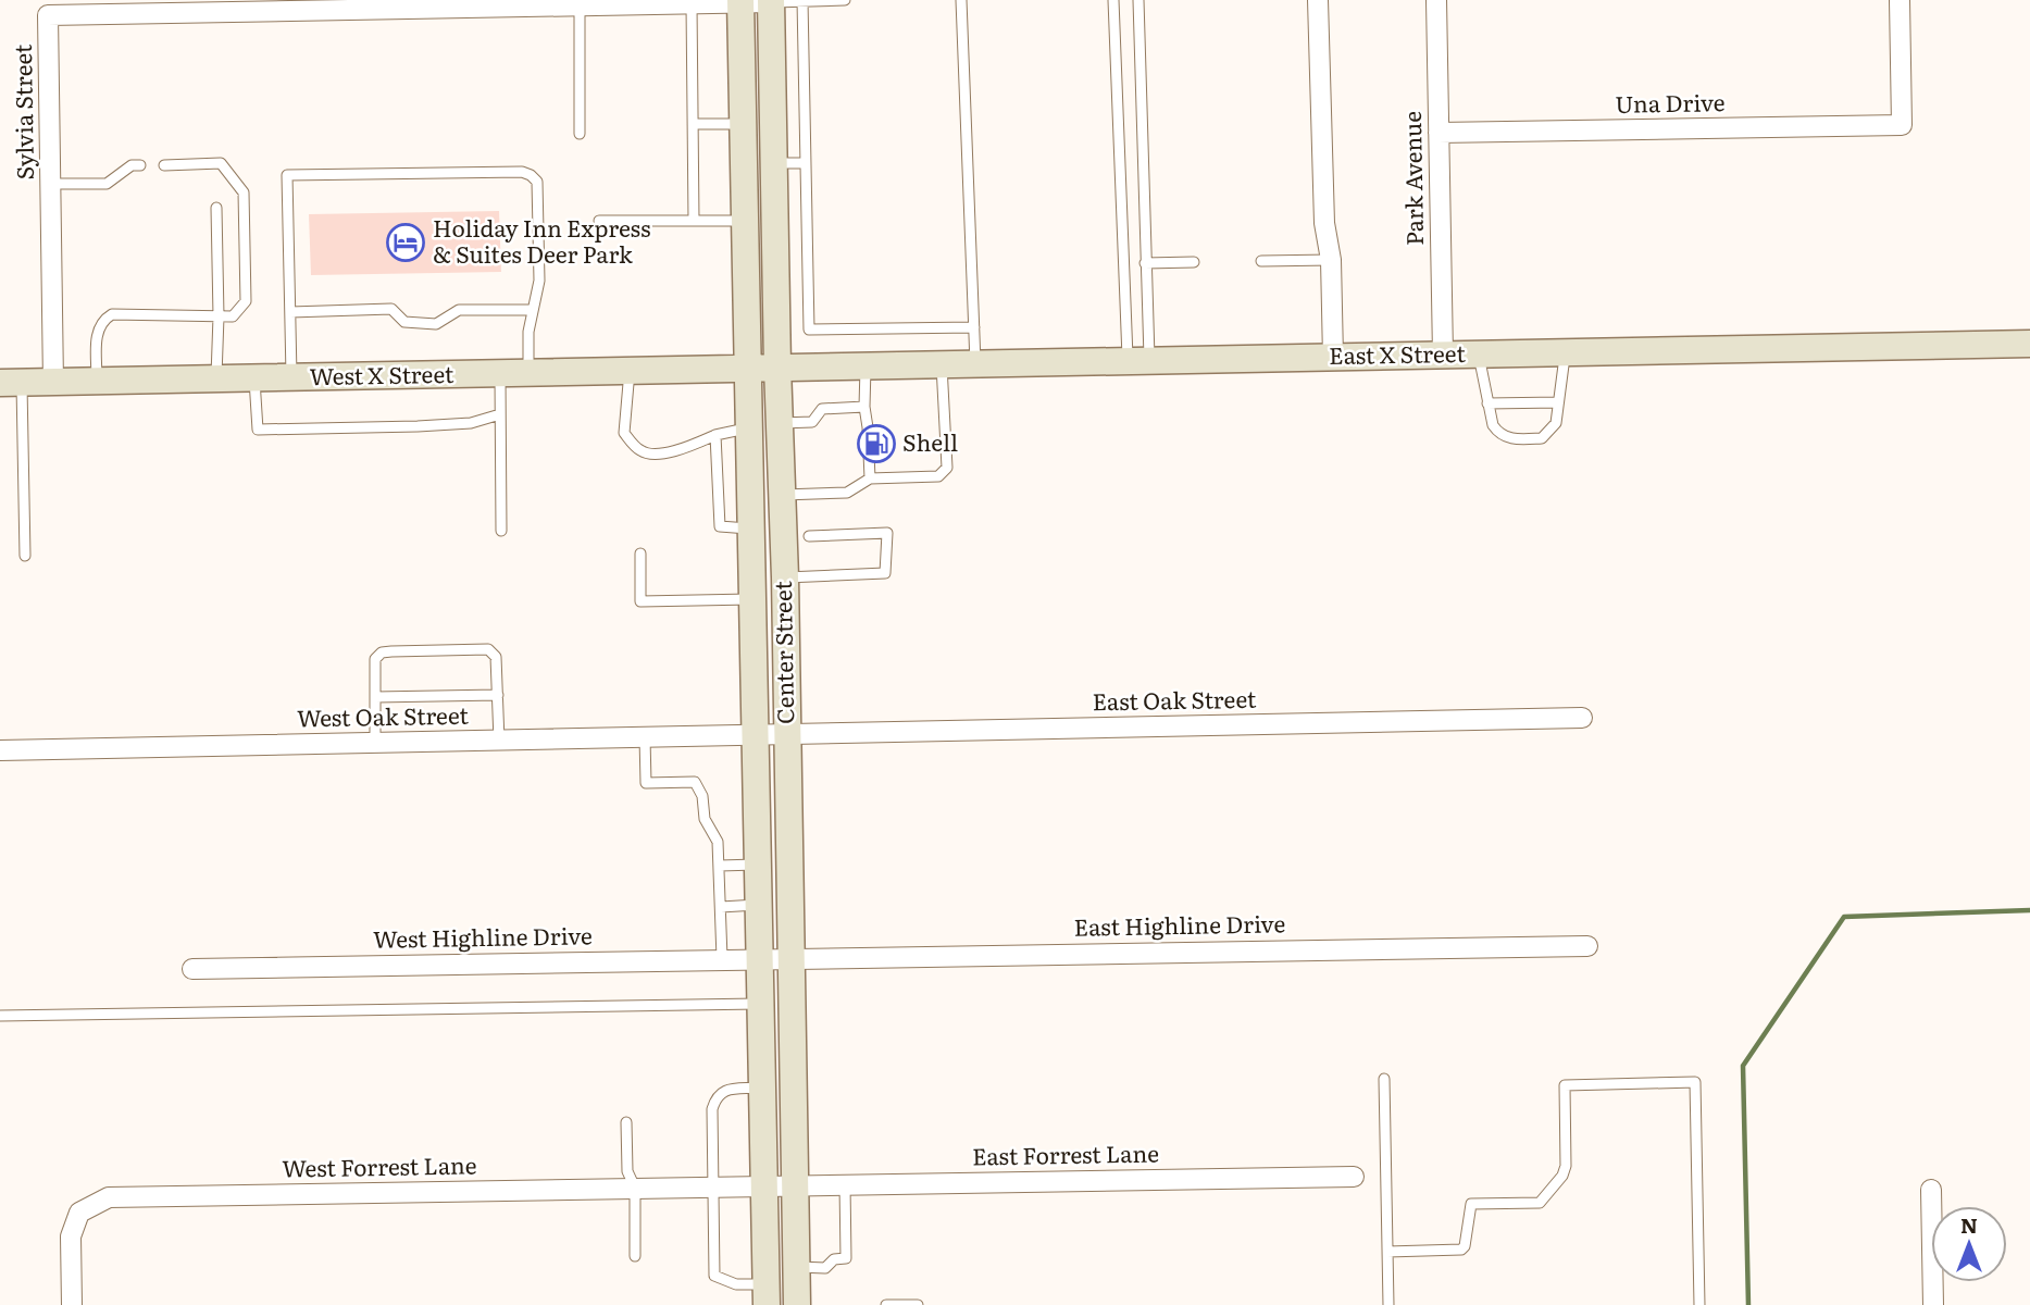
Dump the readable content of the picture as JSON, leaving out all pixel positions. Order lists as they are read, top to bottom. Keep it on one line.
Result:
{"streets":{"main road":["East X Street","West X Street","Center Street"],"street":["Una Drive","Sylvia Street","Park Avenue","East Oak Street","West Oak Street","East Highline Drive","West Highline Drive","East Forrest Lane","West Forrest Lane"]},"crossings":[["Una Drive","Park Avenue"],["Sylvia Street","West X Street"],["Sylvia Street","Center Street"],["Park Avenue","East X Street"],["East X Street","West X Street"],["East X Street","Center Street"],["West X Street","Center Street"],["Center Street","East Oak Street"],["Center Street","West Oak Street"],["Center Street","East Highline Drive"],["Center Street","West Highline Drive"],["Center Street","East Forrest Lane"],["Center Street","West Forrest Lane"],["East Oak Street","West Oak Street"],["East Highline Drive","West Highline Drive"],["East Forrest Lane","West Forrest Lane"]],"places":{"hotel":["Holiday Inn Express & Suites Deer Park"],"fuel station":["Shell"]},"north":"top"}
